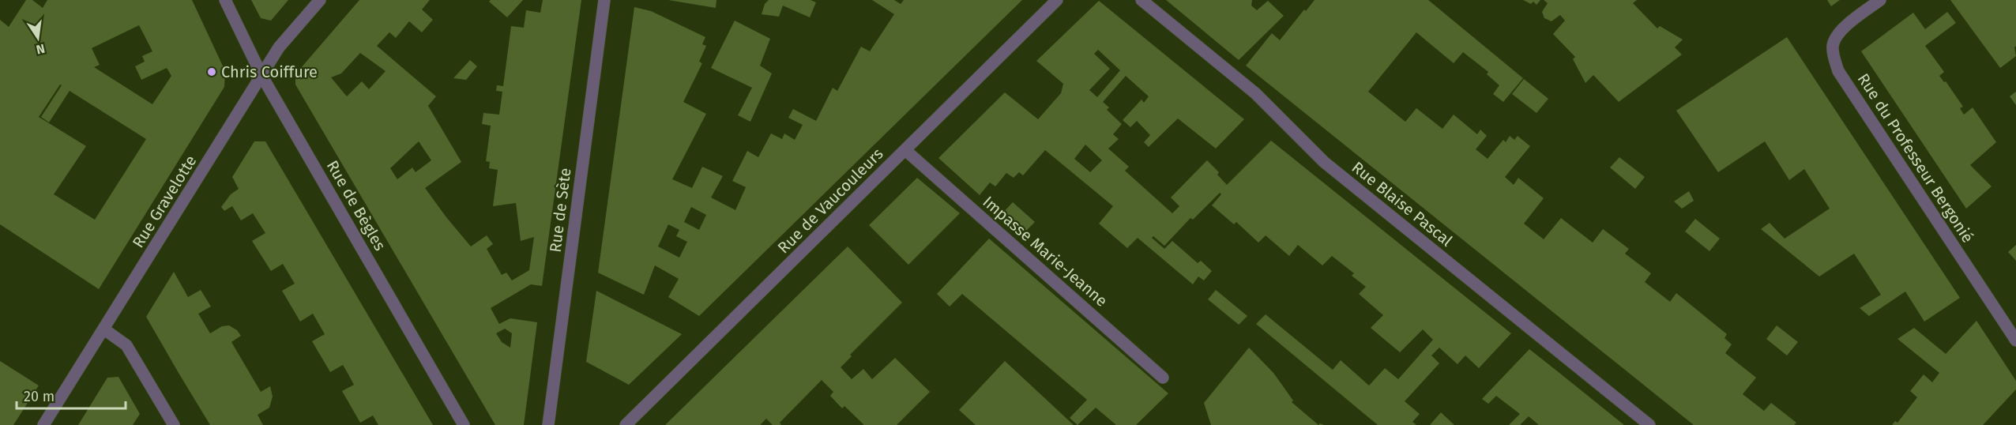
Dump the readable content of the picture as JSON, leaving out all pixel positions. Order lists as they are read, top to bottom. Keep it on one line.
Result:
{"streets":{"street":["Rue du Professeur Bergonié","Rue de Vaucouleurs","Rue Gravelotte","Rue Blaise Pascal","Rue de Bègles","Rue de Sète","Impasse Marie-Jeanne"]},"crossings":[["Rue de Vaucouleurs","Impasse Marie-Jeanne"],["Rue Gravelotte","Rue de Bègles"]],"places":["Chris Coiffure"],"scale_bar":"20 m","north":"bottom"}
